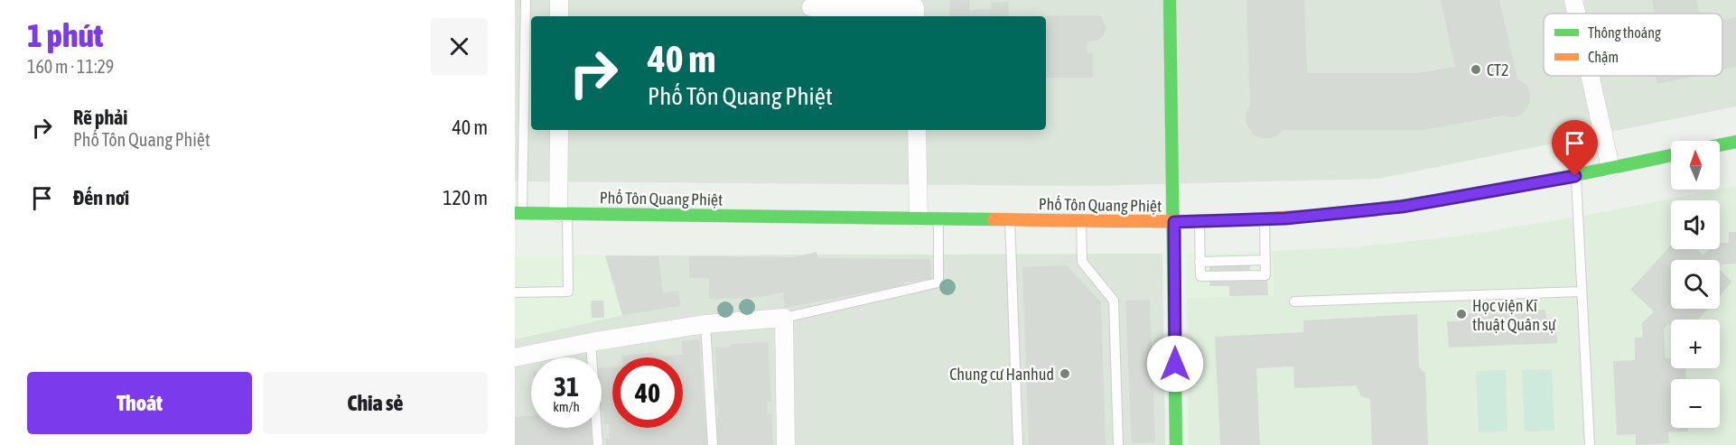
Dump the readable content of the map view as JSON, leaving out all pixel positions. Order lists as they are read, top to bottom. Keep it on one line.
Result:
{"streets":{"street":["Phố Tôn Quang Phiệt"]},"places":["CT2","Học viện Kĩ thuật Quân sự","Chung cư Hanhud"],"legend":["Thông thoáng","Chậm"],"north":"top","page":{"heading":["1 phút","160 m · 11:29"],"turn":["40 m","Phố Tôn Quang Phiệt"],"list":[{"name":"Rẽ phải","note":"Phố Tôn Quang Phiệt","value":"40 m"},{"name":"Đến nơi","value":"120 m"}],"map_buttons":["+","−"],"speed":"31 km/h","limit":"40","buttons":["Thoát","Chia sẻ"]}}
